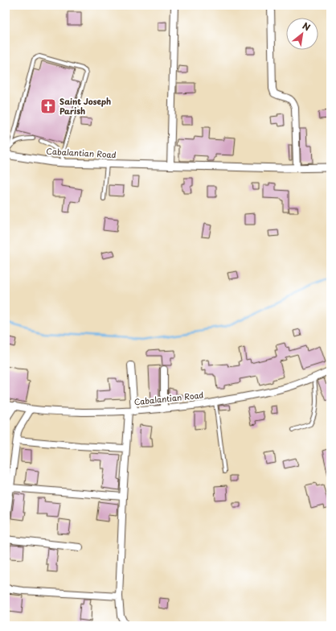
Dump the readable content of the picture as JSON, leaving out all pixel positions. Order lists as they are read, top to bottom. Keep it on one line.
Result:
{"streets":{"street":["Cabalantian Road"]},"places":{"church":["Saint Joseph Parish"]},"north":"top right"}
